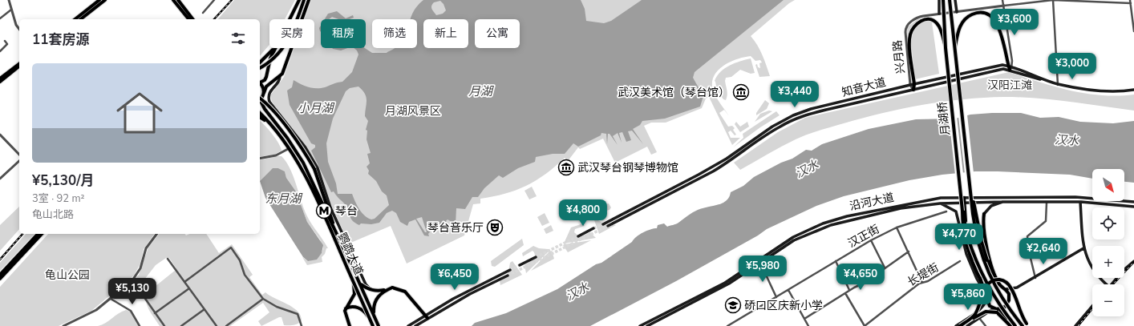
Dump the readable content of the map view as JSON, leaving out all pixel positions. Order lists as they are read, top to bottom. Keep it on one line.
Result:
{"streets":{"main road":["知音大道","月湖桥","沿河大道","鹦鹉大道"],"street":["兴月路","汉正街","长堤街"]},"crossings":[["兴月路","知音大道"]],"water":["月湖","小月湖","汉水","东月湖"],"parks":["汉阳江滩","月湖风景区","龟山公园"],"places":{"museum":["武汉美术馆（琴台馆）","武汉琴台钢琴博物馆"],"metro station":["琴台"],"theatre":["琴台音乐厅"],"school or university":["硚口区庆新小学"]},"north":"bottom right","page":{"price":["¥3,600","¥3,000","¥3,440","¥4,800","¥4,770","¥2,640","¥5,980","¥6,450","¥4,650","¥5,130","¥5,860"],"chip":["买房","租房","筛选","新上","公寓"],"heading":"11套房源","list":[{"name":"¥5,130/月","note":"3室 · 92 m² · 龟山北路"}],"map_buttons":["+","−"]}}
